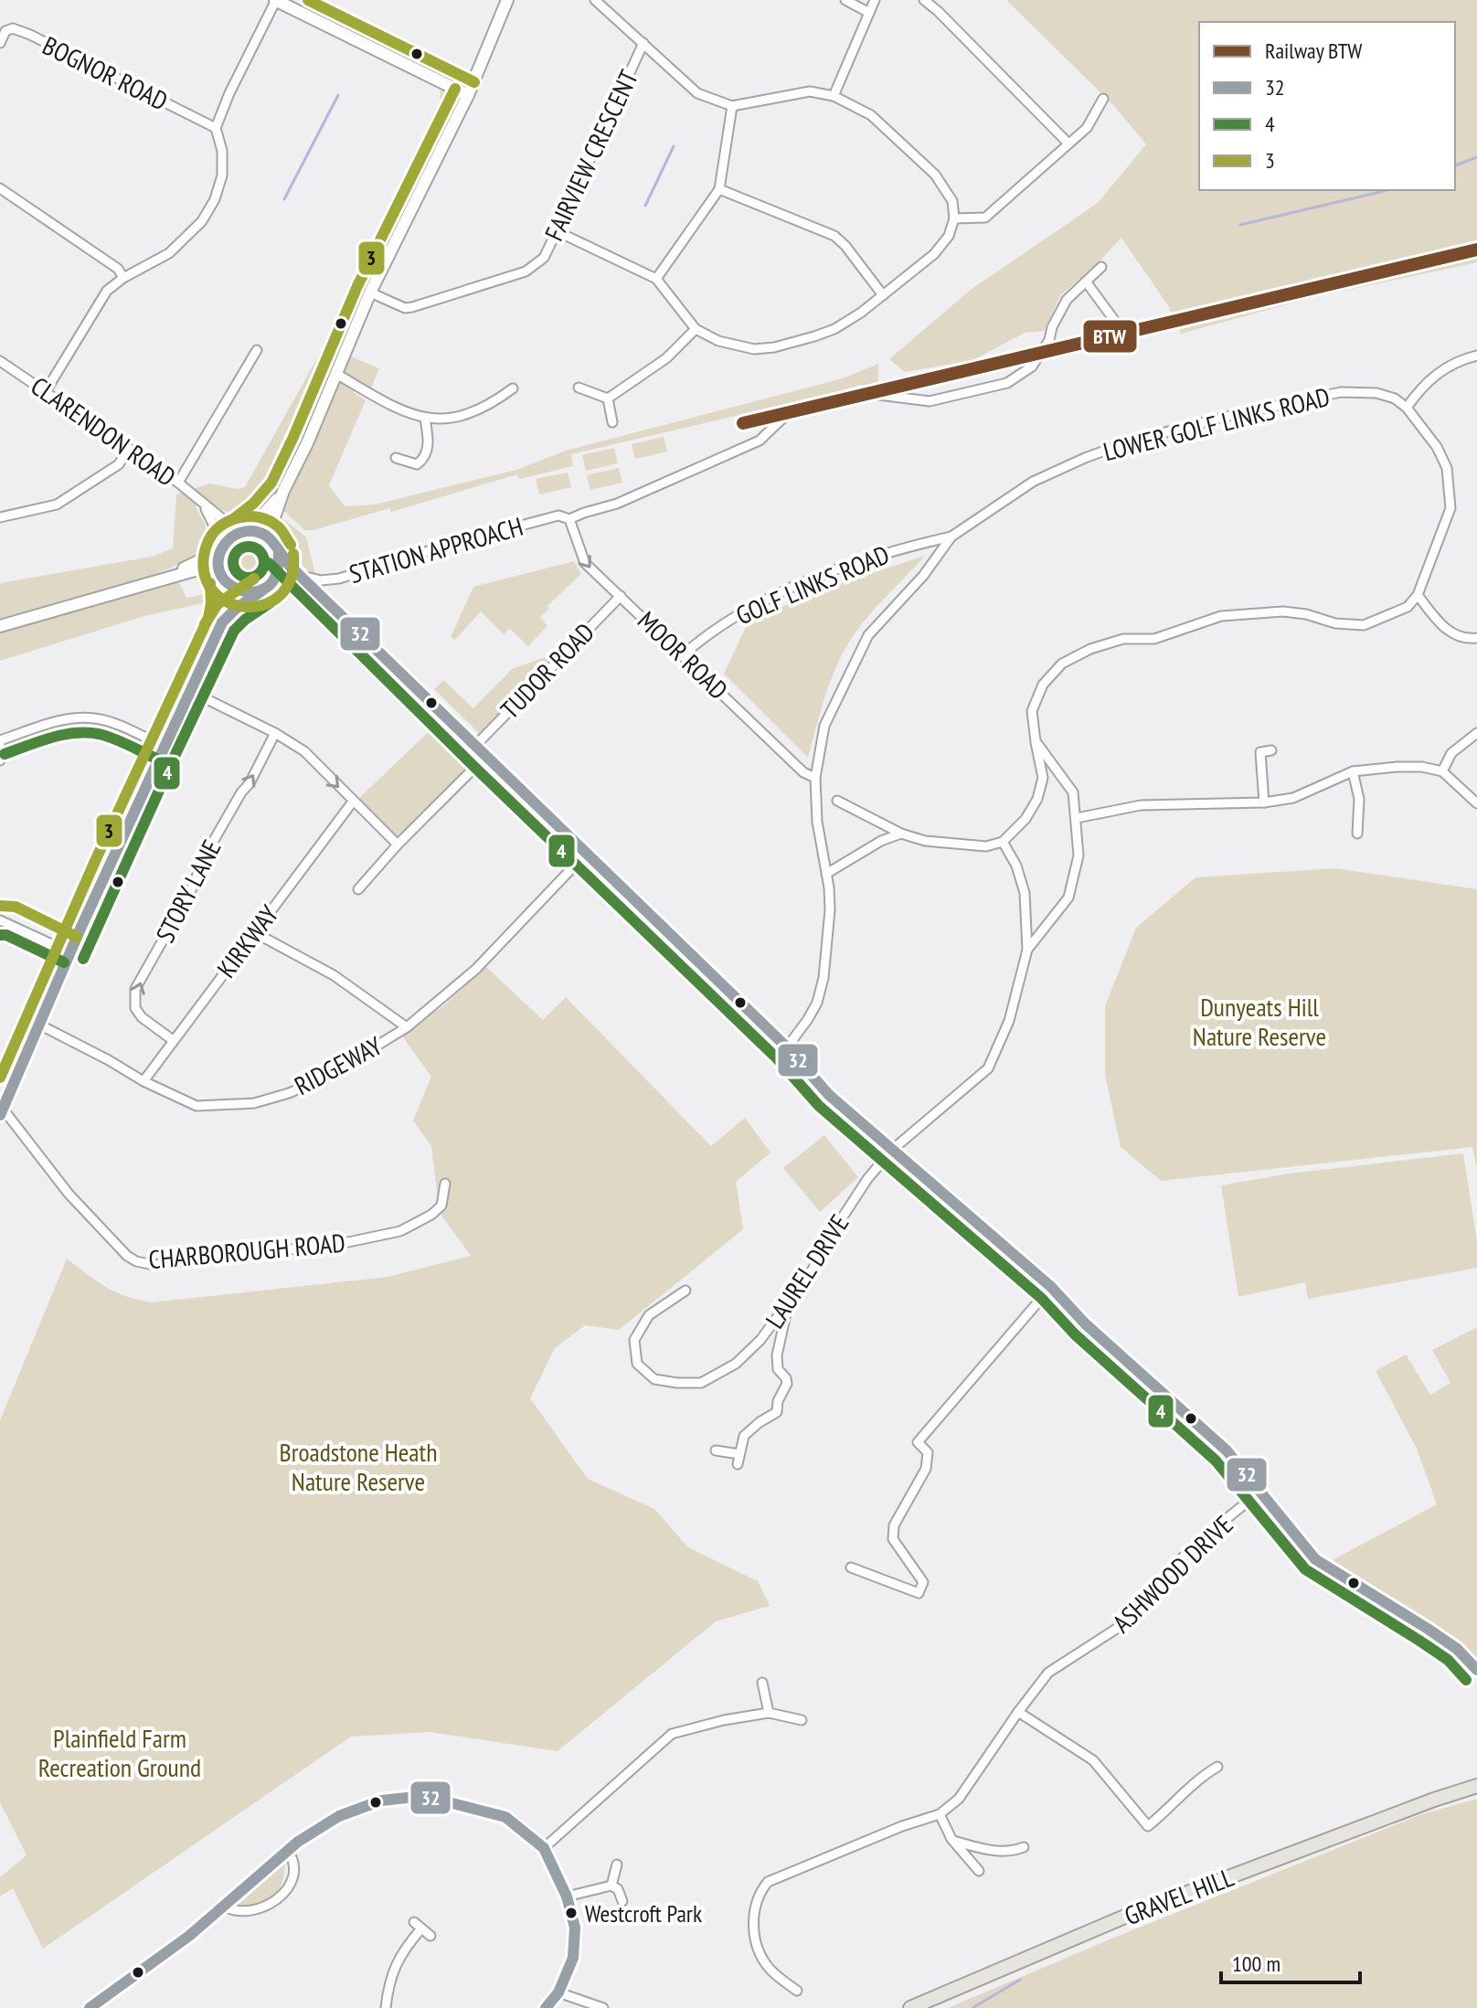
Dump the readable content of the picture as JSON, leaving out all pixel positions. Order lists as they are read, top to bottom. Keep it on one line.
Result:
{"streets":{"main road":["GRAVEL HILL"],"street":["BOGNOR ROAD","FAIRVIEW CRESCENT","LOWER GOLF LINKS ROAD","CLARENDON ROAD","STATION APPROACH","GOLF LINKS ROAD","MOOR ROAD","TUDOR ROAD","STORY LANE","KIRKWAY","RIDGEWAY","CHARBOROUGH ROAD","LAUREL DRIVE","ASHWOOD DRIVE"]},"crossings":[["LOWER GOLF LINKS ROAD","GOLF LINKS ROAD"],["LOWER GOLF LINKS ROAD","MOOR ROAD"],["STATION APPROACH","MOOR ROAD"],["GOLF LINKS ROAD","MOOR ROAD"],["MOOR ROAD","TUDOR ROAD"],["STORY LANE","KIRKWAY"],["KIRKWAY","RIDGEWAY"]],"one_way":["STORY LANE"],"parks":["Dunyeats Hill Nature Reserve","Broadstone Heath Nature Reserve","Plainfield Farm Recreation Ground"],"places":["Westcroft Park"],"lines":["transit line 3","rail line BTW","transit line 32","transit line 4"],"legend":["Railway BTW","32","4","3"],"scale_bar":"100 m"}
